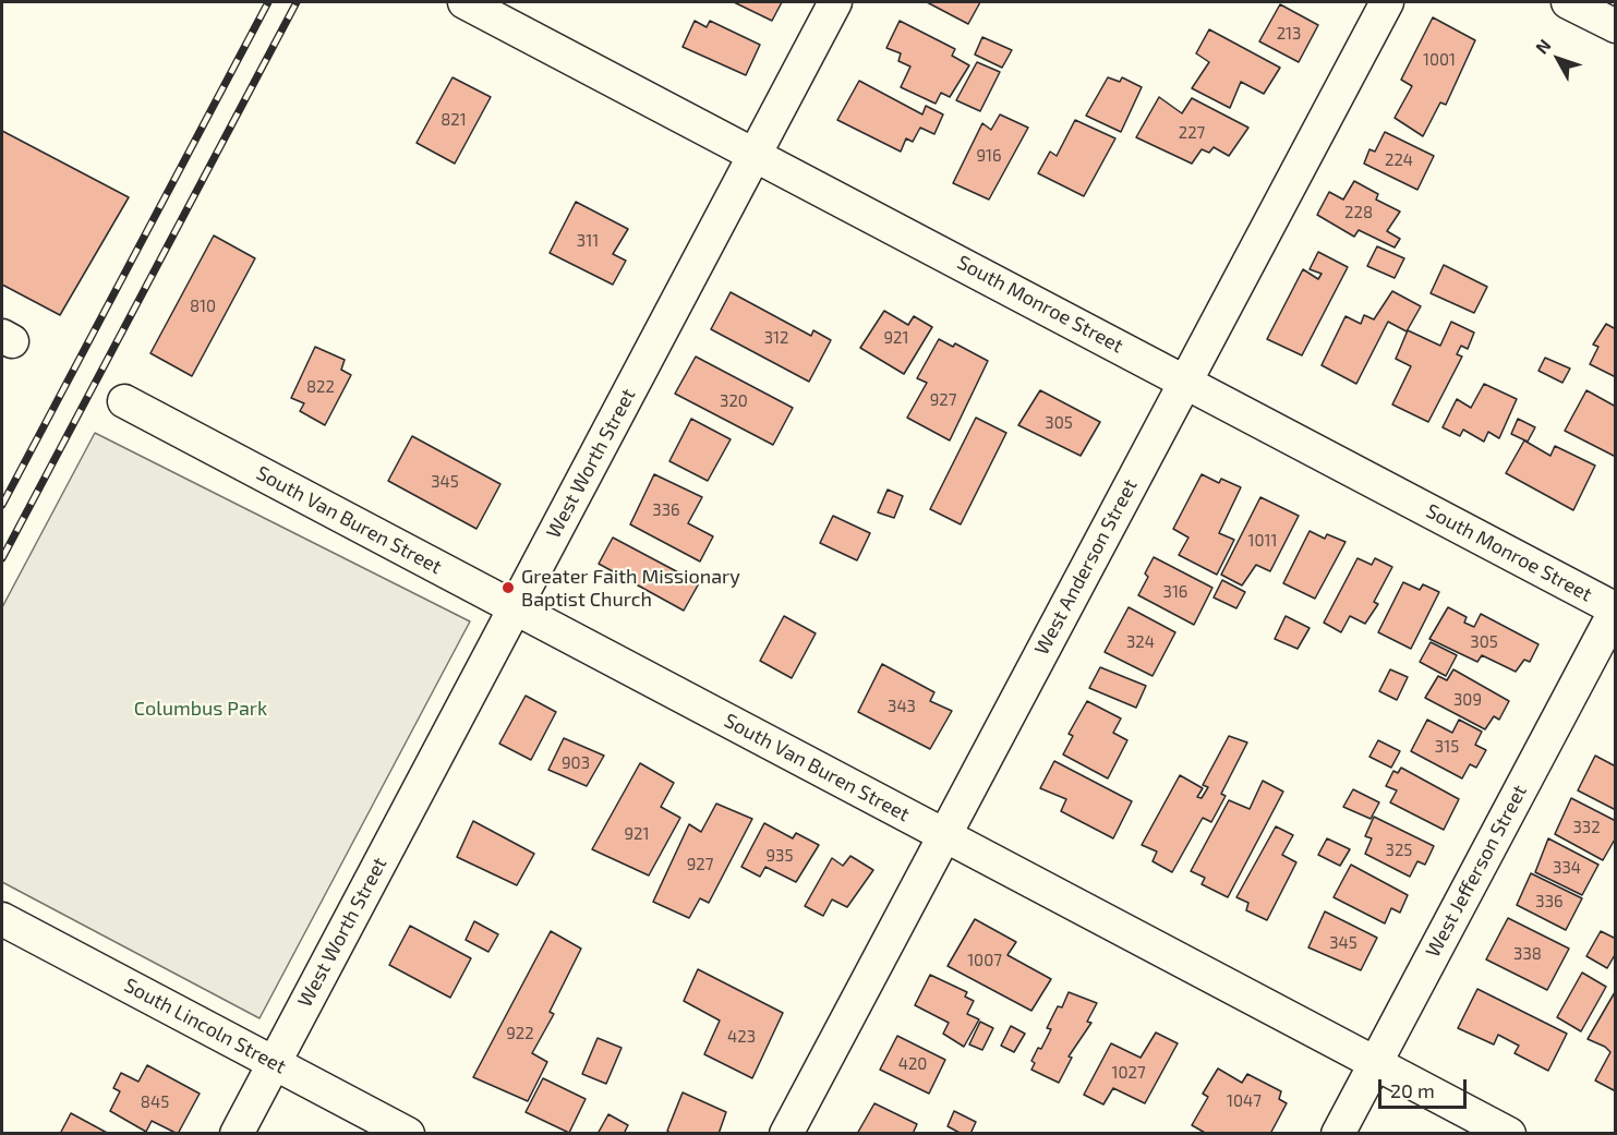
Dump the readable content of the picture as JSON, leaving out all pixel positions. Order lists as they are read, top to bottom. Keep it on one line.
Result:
{"streets":{"street":["South Monroe Street","West Worth Street","South Van Buren Street","West Anderson Street","West Jefferson Street","South Lincoln Street"]},"crossings":[["South Monroe Street","West Worth Street"],["South Monroe Street","West Anderson Street"],["South Monroe Street","West Jefferson Street"],["West Worth Street","South Van Buren Street"],["West Worth Street","South Lincoln Street"],["South Van Buren Street","West Anderson Street"],["South Van Buren Street","West Jefferson Street"]],"parks":["Columbus Park"],"places":["Greater Faith Missionary Baptist Church"],"house_numbers":["213","1001","821","227","916","224","228","311","810","312","921","822","927","320","305","345","336","1011","316","324","305","309","343","315","903","332","921","325","935","927","334","336","345","338","1007","922","423","420","1027","1047","845"],"scale_bar":"20 m","north":"top left"}
